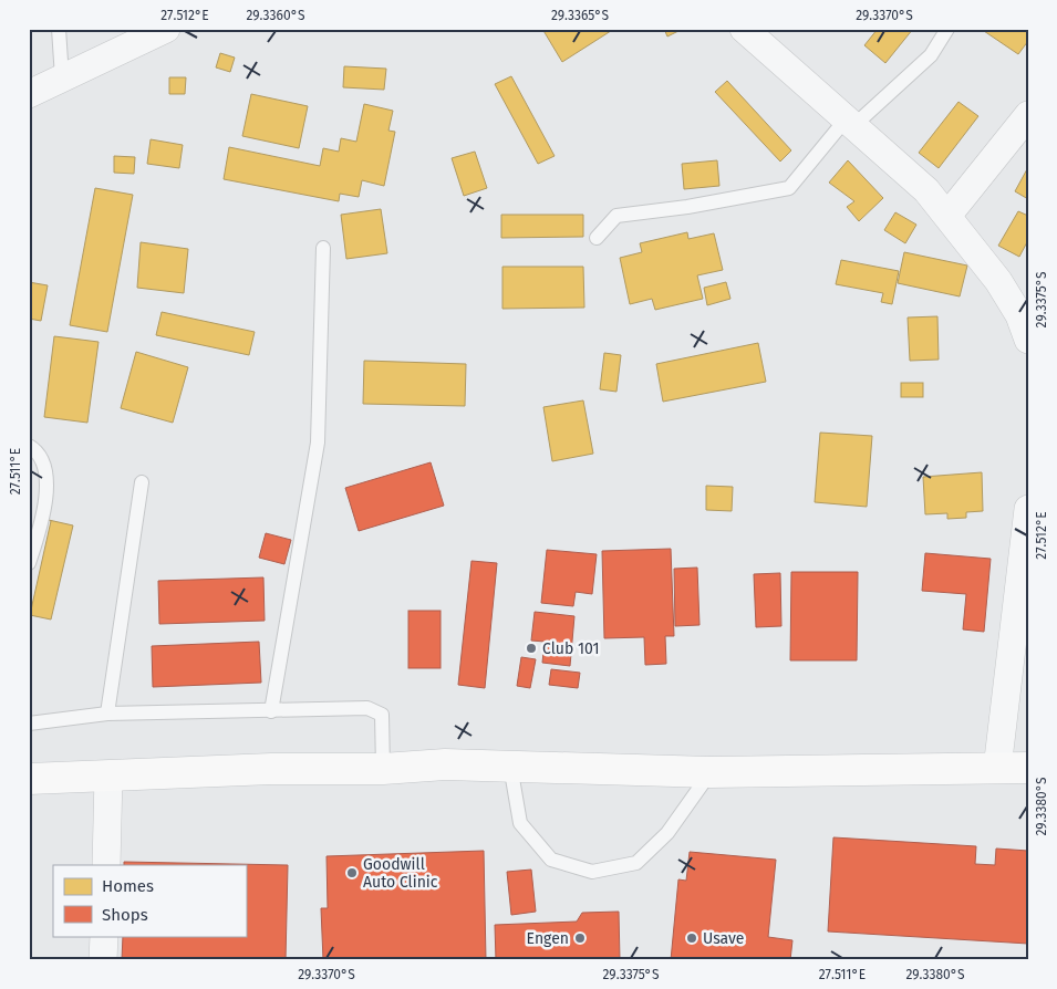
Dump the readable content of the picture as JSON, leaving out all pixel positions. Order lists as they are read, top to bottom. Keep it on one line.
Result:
{"places":["Club 101","Goodwill Auto Clinic","Engen","Usave"],"legend":["Homes","Shops"],"coordinates":["27.512°E","29.3360°S","29.3365°S","29.3370°S","29.3375°S","27.511°E","29.3380°S"]}
